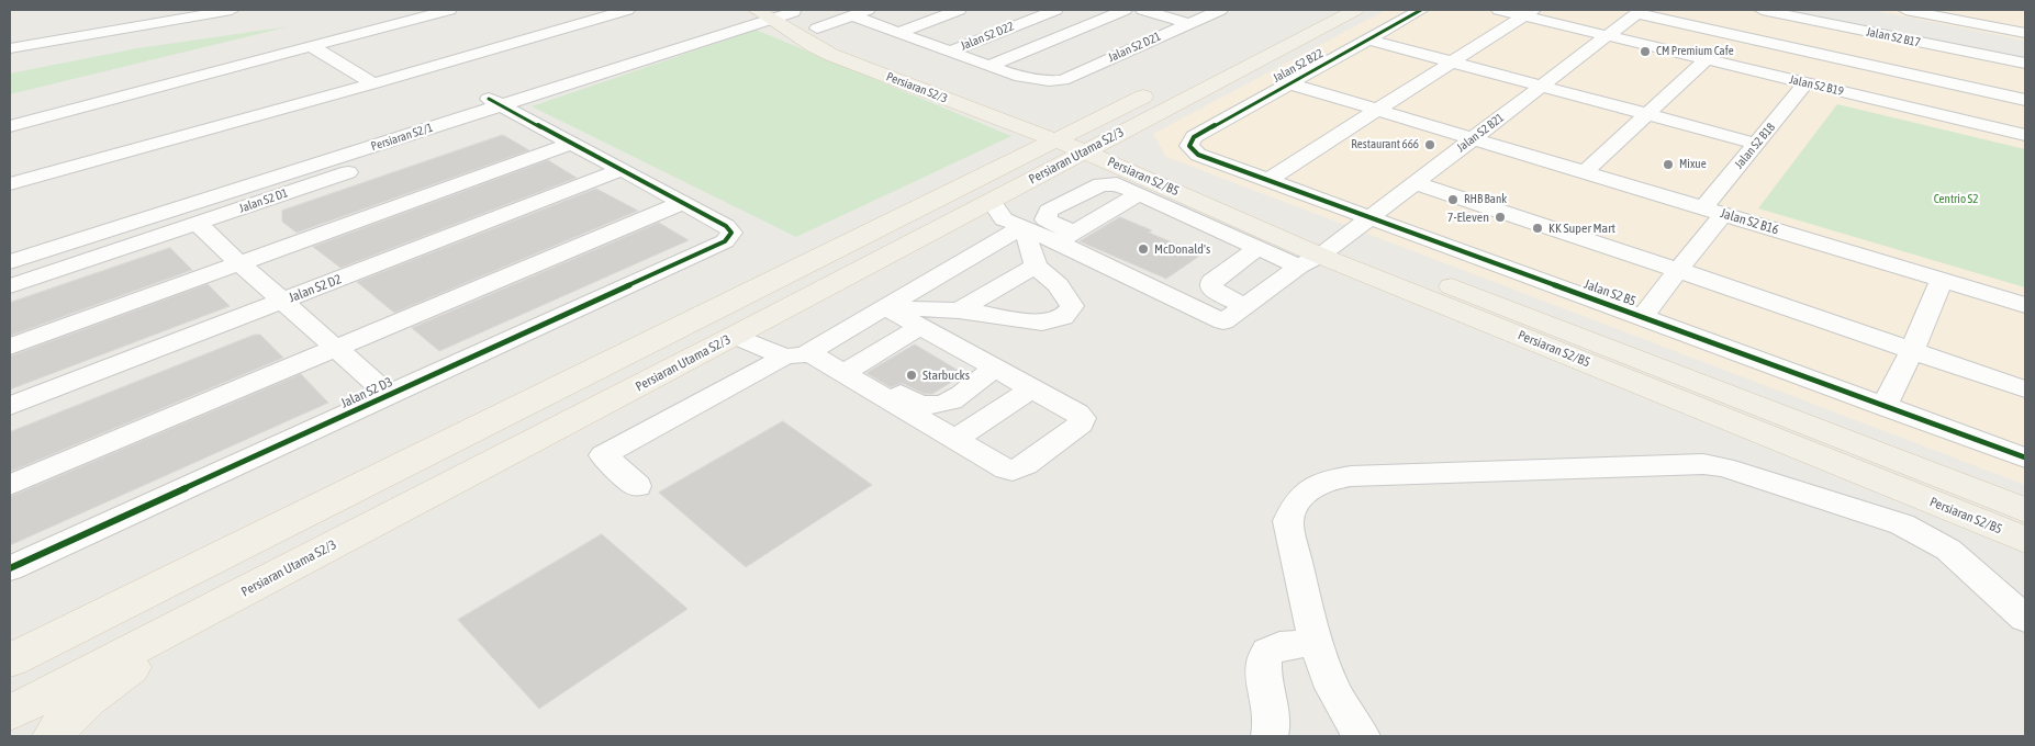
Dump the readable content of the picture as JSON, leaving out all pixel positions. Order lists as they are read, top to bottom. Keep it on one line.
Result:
{"streets":{"main road":["Persiaran S2/3","Persiaran Utama S2/3","Persiaran S2/B5"],"street":["Jalan S2 D22","Jalan S2 B17","Jalan S2 D21","Jalan S2 B22","Jalan S2 B19","Jalan S2 B21","Persiaran S2/1","Jalan S2 B18","Jalan S2 D1","Jalan S2 B16","Jalan S2 D2","Jalan S2 B5","Jalan S2 D3"]},"crossings":[["Jalan S2 B17","Jalan S2 B18"],["Jalan S2 B22","Jalan S2 B16"],["Jalan S2 B22","Jalan S2 B5"],["Jalan S2 B19","Jalan S2 B21"],["Jalan S2 B19","Jalan S2 B18"],["Persiaran S2/3","Persiaran S2/1"],["Persiaran S2/3","Persiaran Utama S2/3"],["Persiaran S2/3","Persiaran S2/B5"],["Jalan S2 B21","Persiaran S2/B5"],["Jalan S2 B21","Jalan S2 B16"],["Jalan S2 B21","Jalan S2 B5"],["Persiaran S2/1","Jalan S2 D1"],["Jalan S2 B18","Jalan S2 B16"],["Jalan S2 B18","Jalan S2 B5"],["Persiaran Utama S2/3","Persiaran S2/B5"]],"parks":["Centrio S2"],"places":["CM Premium Cafe","Restaurant 666","Mixue","RHB Bank","7-Eleven","KK Super Mart","McDonald's","Starbucks"]}
